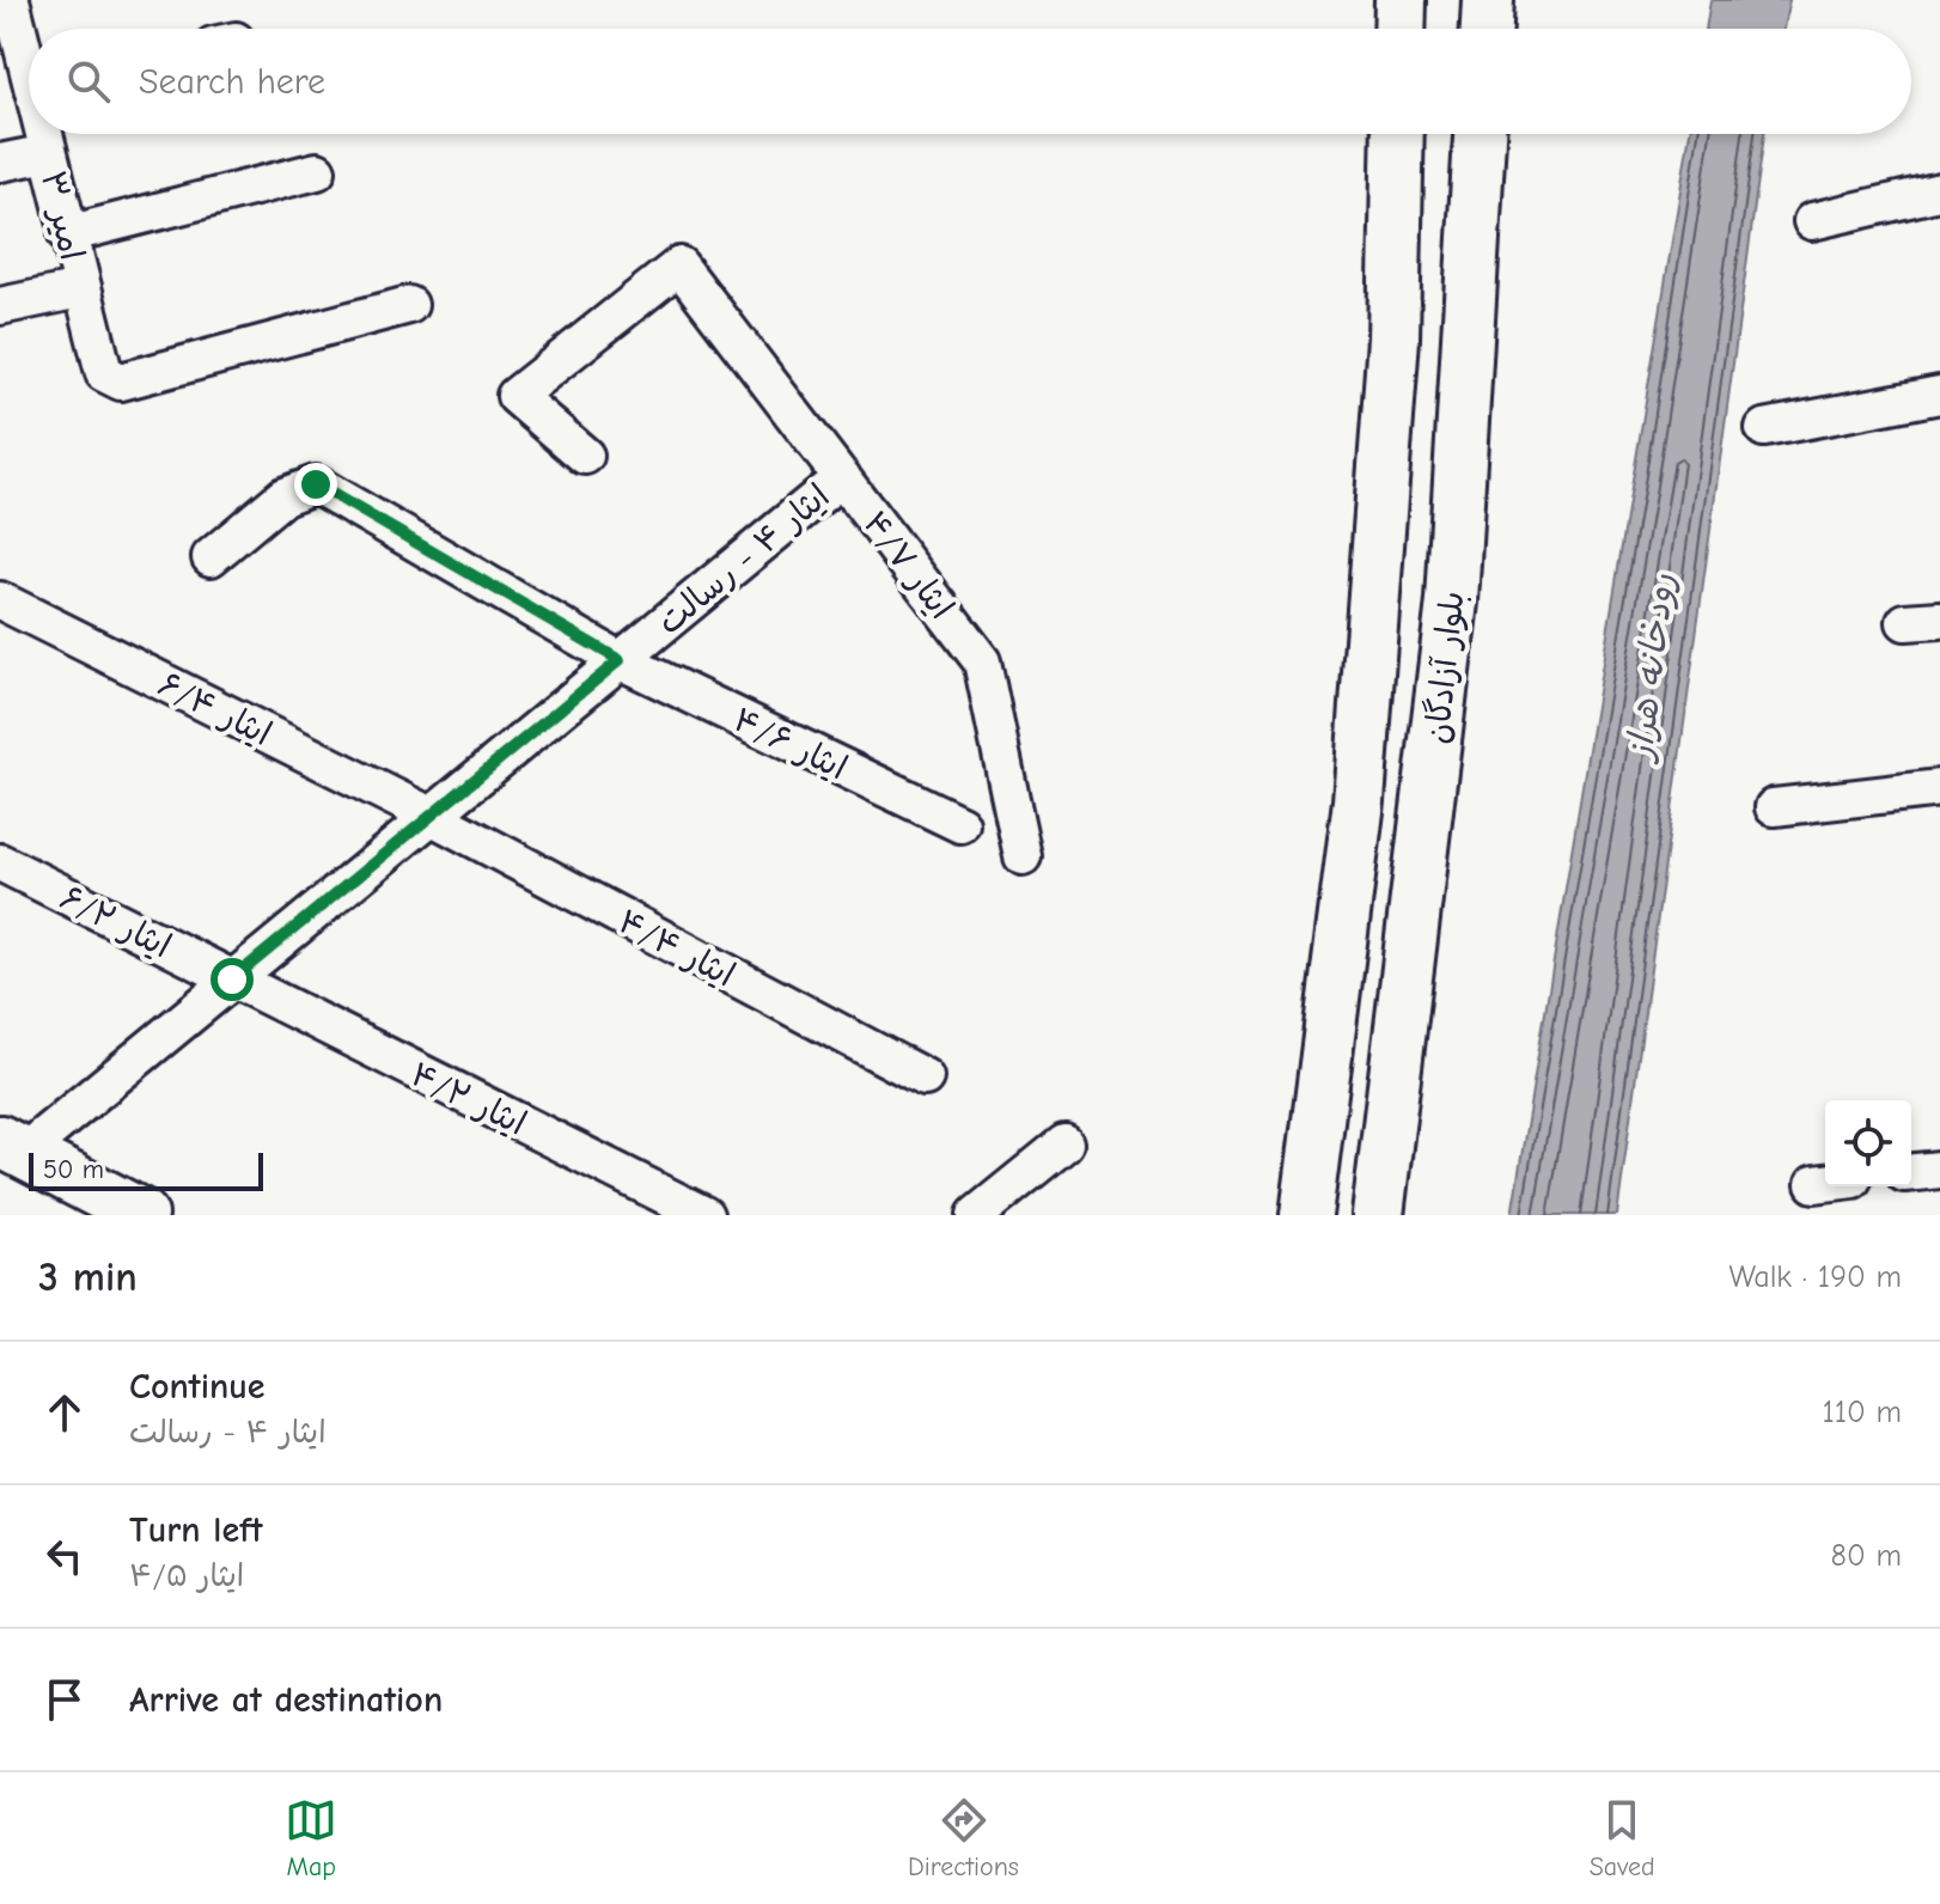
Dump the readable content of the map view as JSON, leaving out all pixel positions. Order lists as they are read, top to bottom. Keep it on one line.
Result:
{"streets":{"main road":["بلوار آزادگان"],"street":["امیر ۳","ایثار ۴ - رسالت","ایثار ۴/۷","ایثار ۶/۴","ایثار ۴/۶","ایثار ۶/۲","ایثار ۴/۴","ایثار ۴/۲"]},"crossings":[["ایثار ۴ - رسالت","ایثار ۴/۷"],["ایثار ۴ - رسالت","ایثار ۶/۴"],["ایثار ۴ - رسالت","ایثار ۴/۶"],["ایثار ۴ - رسالت","ایثار ۶/۲"],["ایثار ۴ - رسالت","ایثار ۴/۴"],["ایثار ۴ - رسالت","ایثار ۴/۲"],["ایثار ۶/۴","ایثار ۴/۴"],["ایثار ۶/۲","ایثار ۴/۲"]],"water":["رودخانه هراز"],"scale_bar":"50 m","page":{"search":"Search here","scale":"50 m","heading":["3 min","Walk · 190 m"],"list":[["Continue","ایثار ۴ - رسالت","110 m"],["Turn left","ایثار ۴/۵","80 m"],"Arrive at destination"],"nav":["Map","Directions","Saved"]}}
